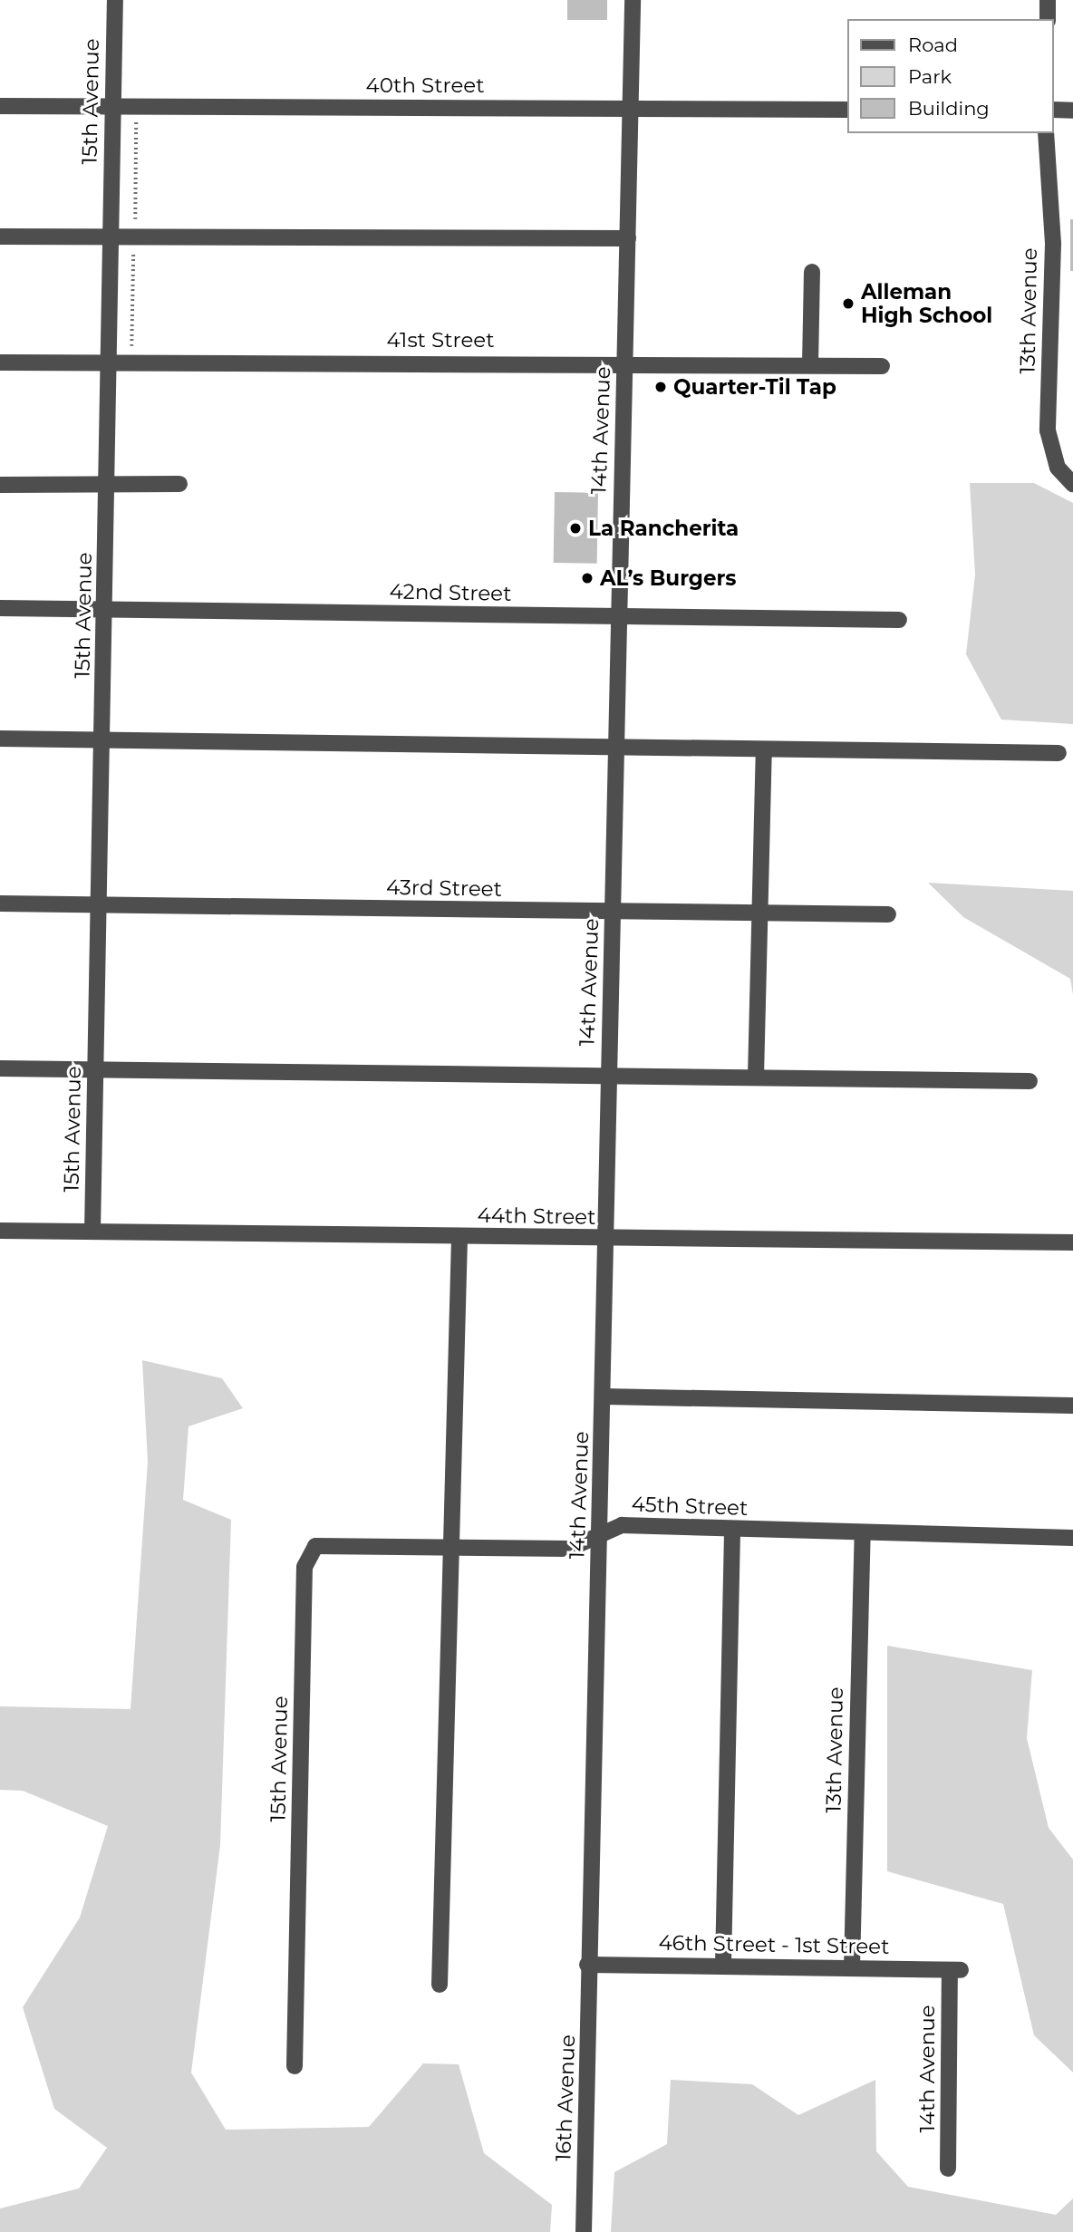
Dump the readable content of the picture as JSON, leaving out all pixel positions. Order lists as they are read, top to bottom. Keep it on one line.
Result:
{"streets":{"street":["40th Street","15th Avenue","13th Avenue","41st Street","14th Avenue","42nd Street","43rd Street","44th Street","45th Street","46th Street - 1st Street","16th Avenue"]},"crossings":[["40th Street","15th Avenue"],["40th Street","14th Avenue"],["15th Avenue","41st Street"],["15th Avenue","42nd Street"],["15th Avenue","43rd Street"],["15th Avenue","44th Street"],["15th Avenue","45th Street"],["13th Avenue","45th Street"],["13th Avenue","46th Street - 1st Street"],["41st Street","14th Avenue"],["14th Avenue","42nd Street"],["14th Avenue","43rd Street"],["14th Avenue","44th Street"],["14th Avenue","45th Street"],["14th Avenue","46th Street - 1st Street"],["14th Avenue","16th Avenue"],["46th Street - 1st Street","16th Avenue"]],"places":["Alleman High School","Quarter-Til Tap","La Rancherita","AL’s Burgers"],"legend":["Road","Park","Building"]}
